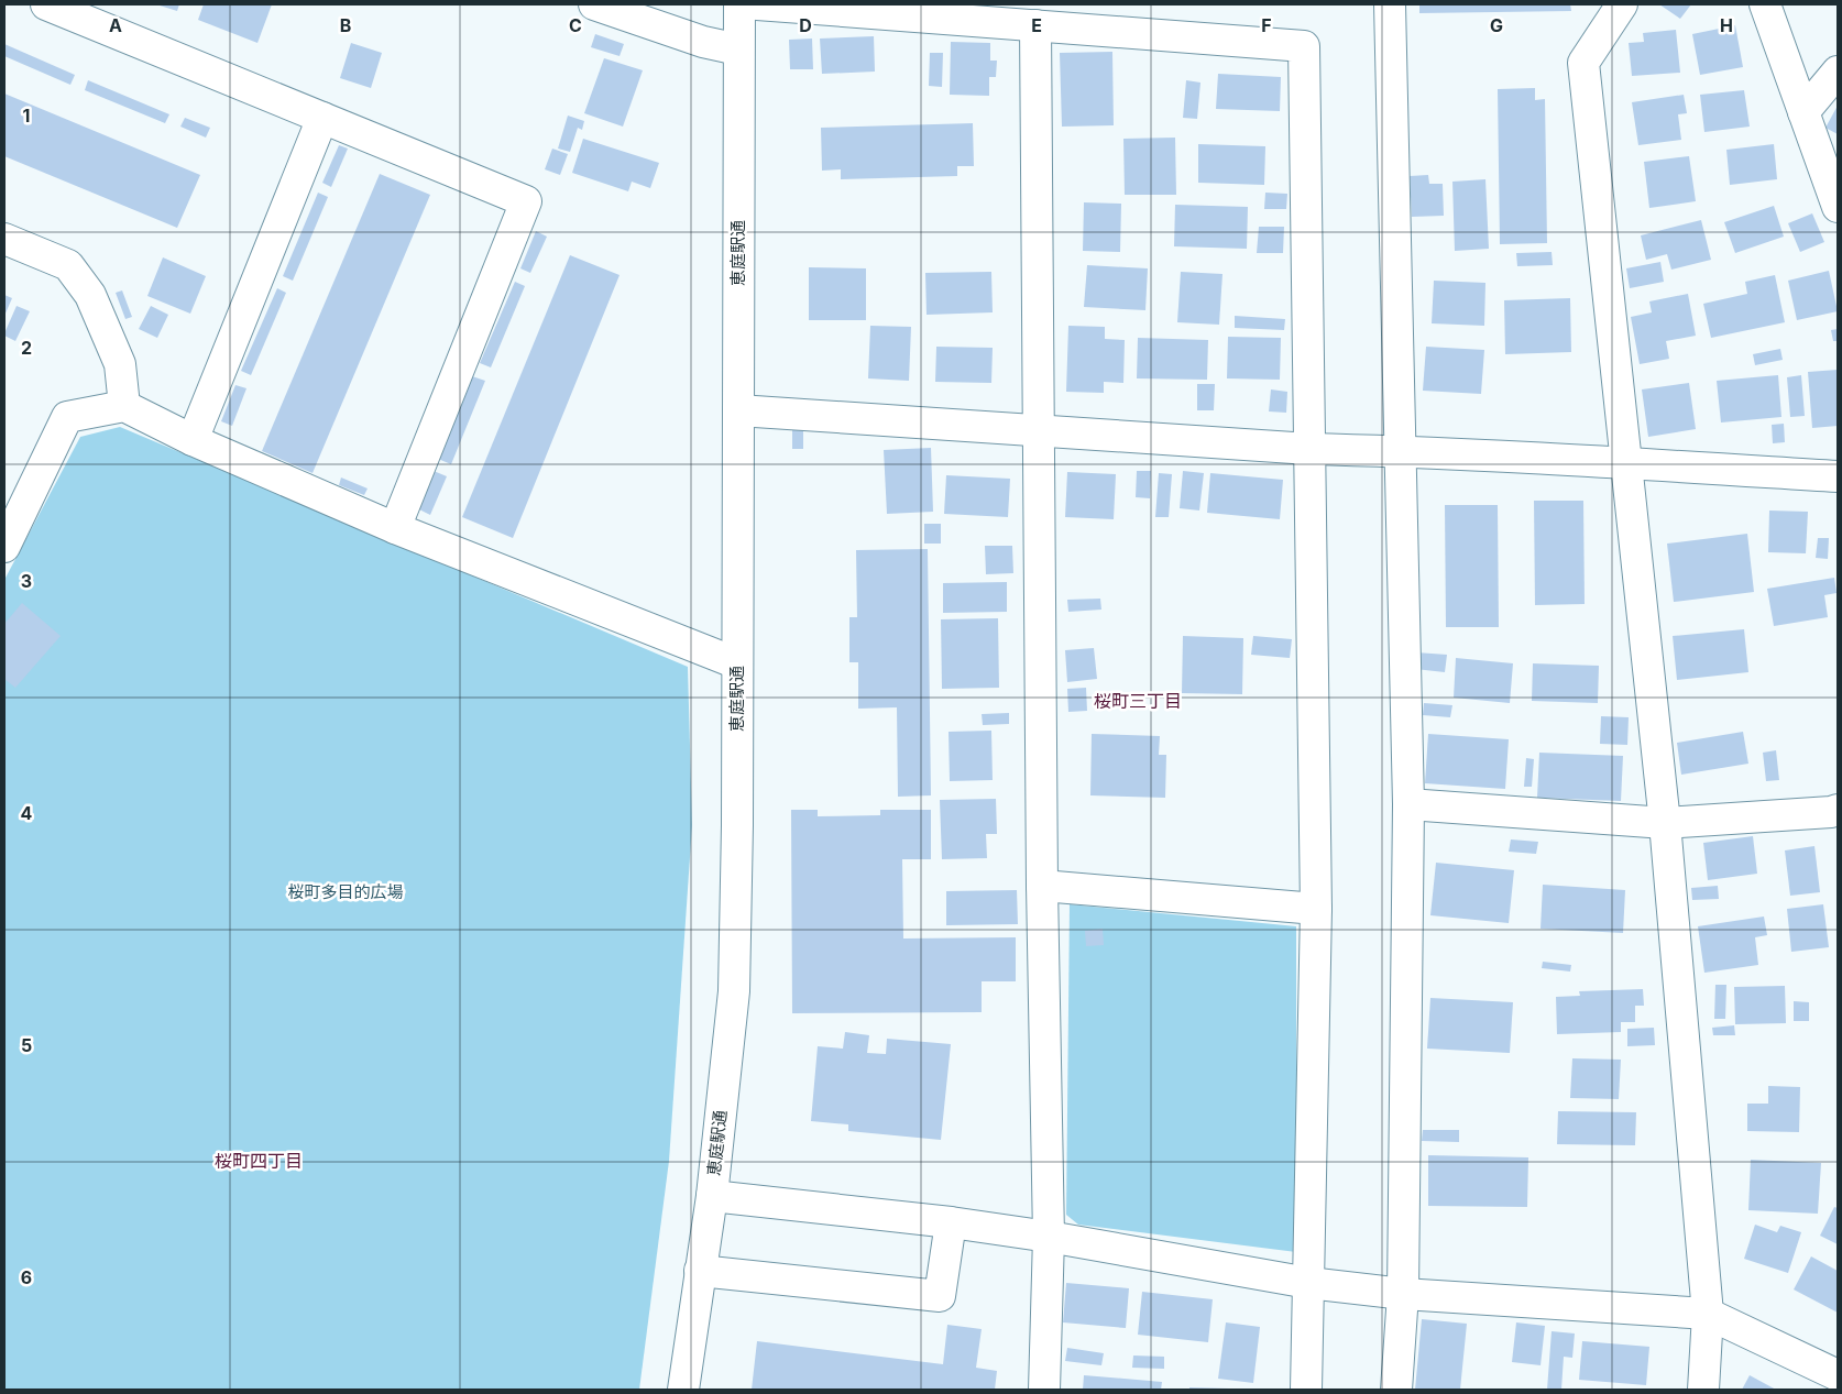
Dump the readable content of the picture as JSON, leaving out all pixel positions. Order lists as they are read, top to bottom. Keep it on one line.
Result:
{"streets":{"street":["恵庭駅通"]},"districts":["桜町三丁目","桜町四丁目"],"parks":["桜町多目的広場"],"grid":{"columns":["A","B","C","D","E","F","G","H"],"rows":["1","2","3","4","5","6"]}}
